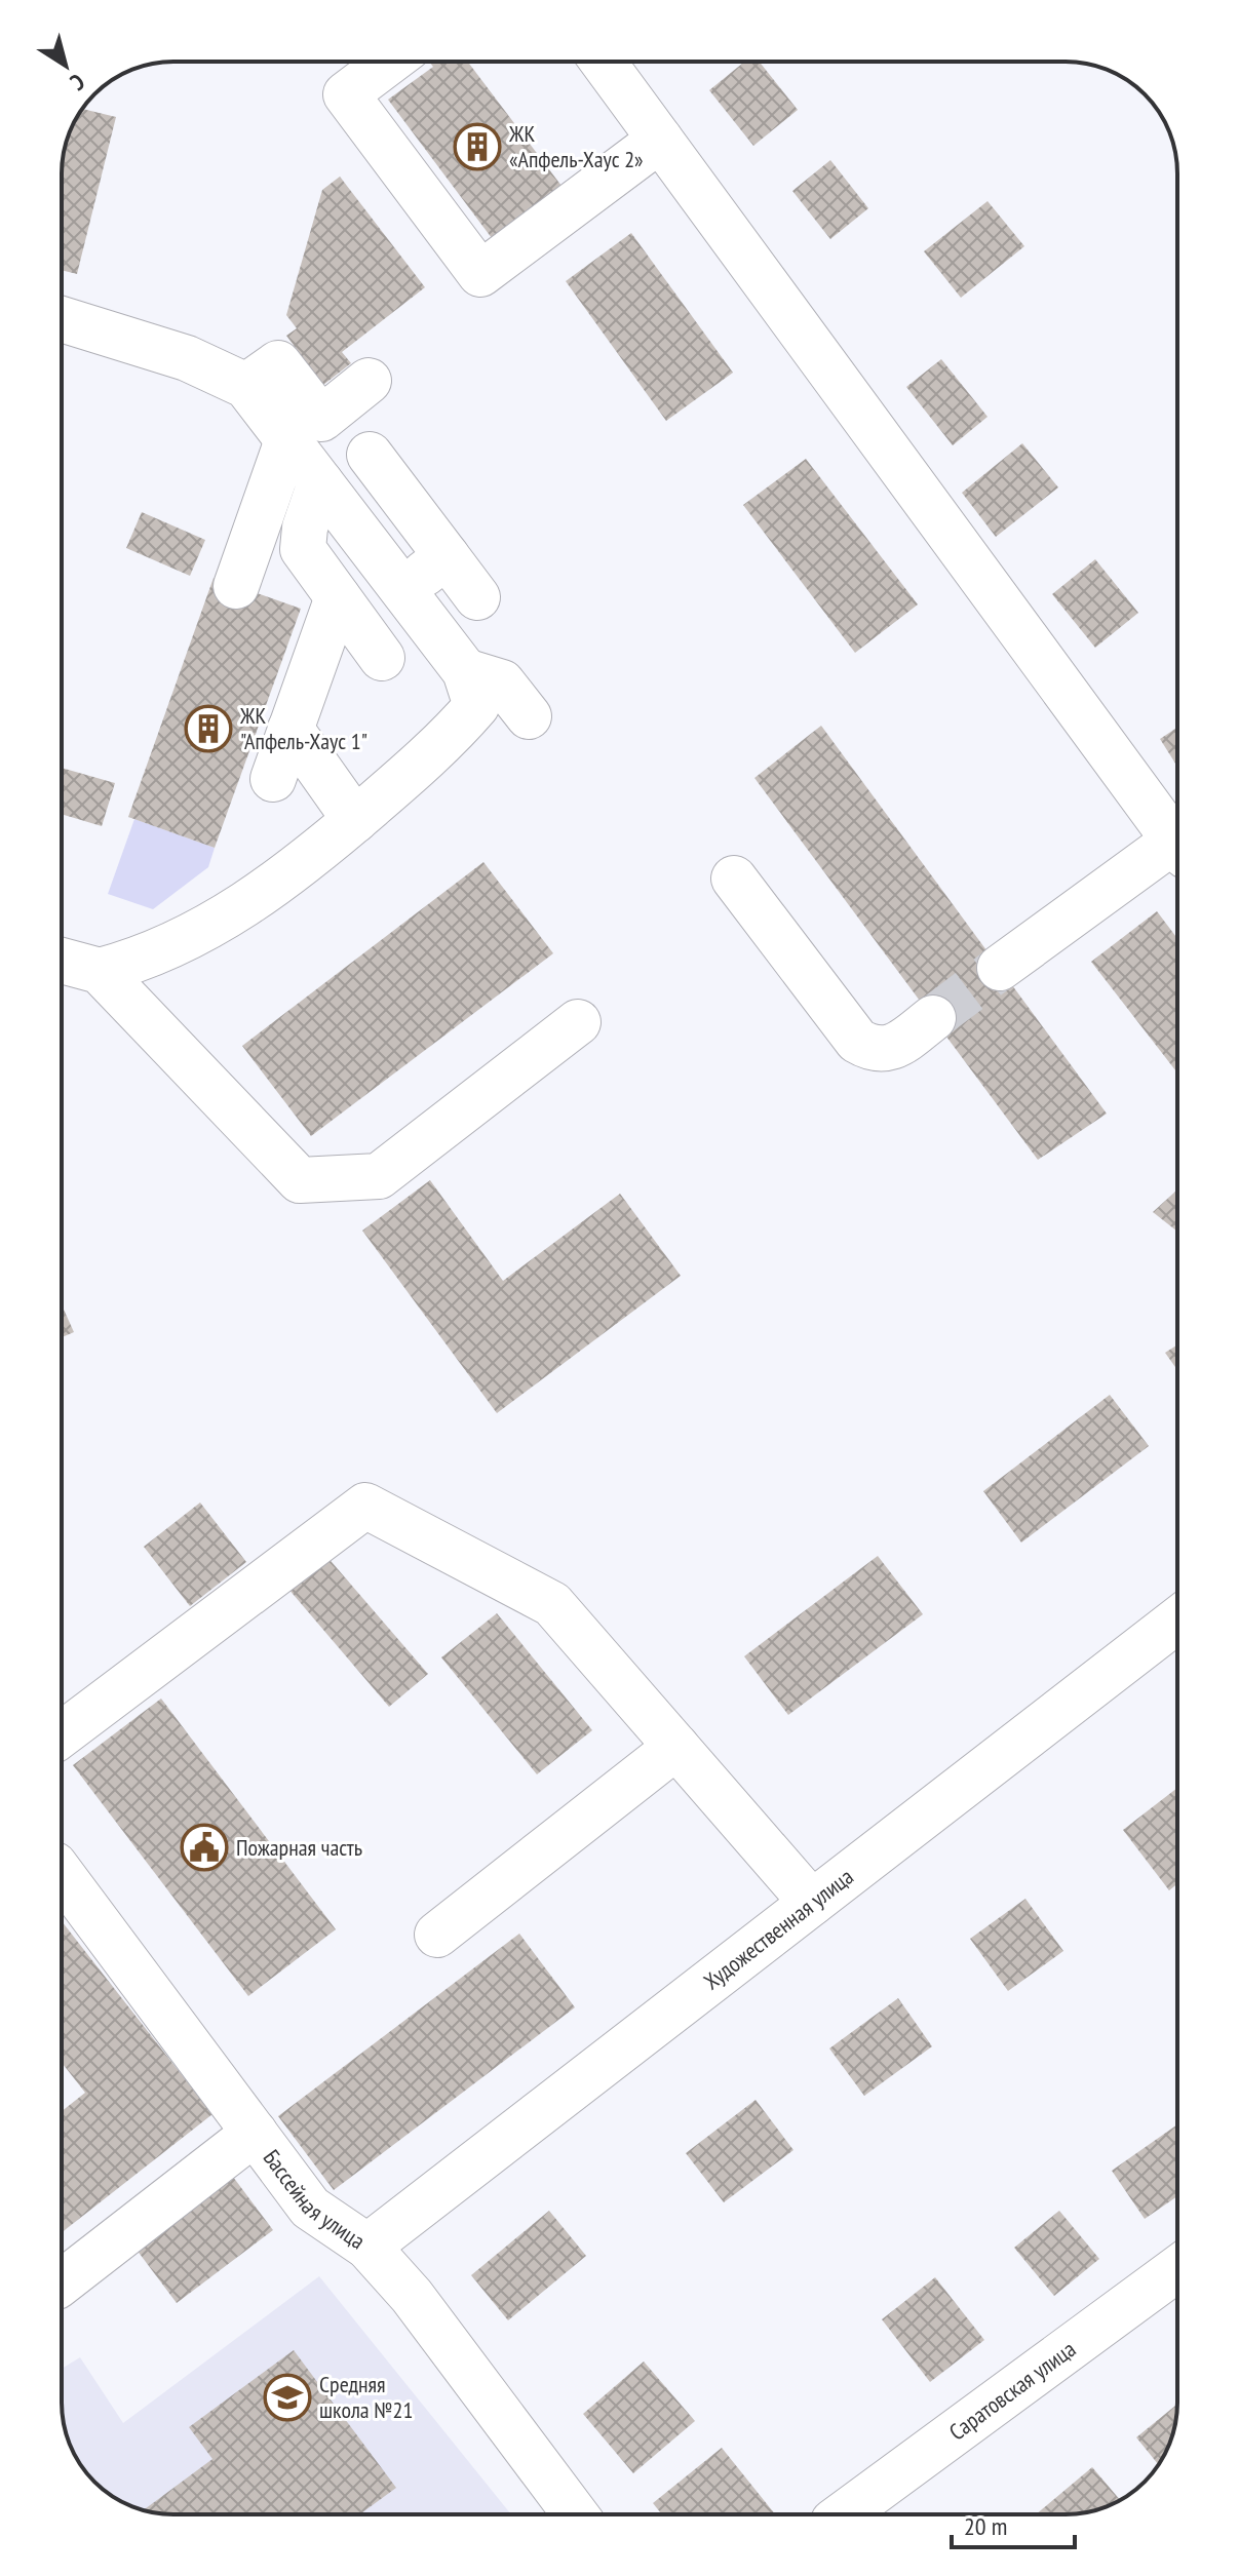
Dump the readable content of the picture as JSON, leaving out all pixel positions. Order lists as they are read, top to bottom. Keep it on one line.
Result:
{"streets":{"street":["Художественная улица","Бассейная улица","Саратовская улица"]},"crossings":[["Художественная улица","Бассейная улица"]],"places":{"building":["ЖК «Апфель-Хаус 2»","ЖК \"Апфель-Хаус 1\""],"public building":["Пожарная часть"],"school or university":["Средняя школа №21"]},"scale_bar":"20 m","north":"bottom right"}
